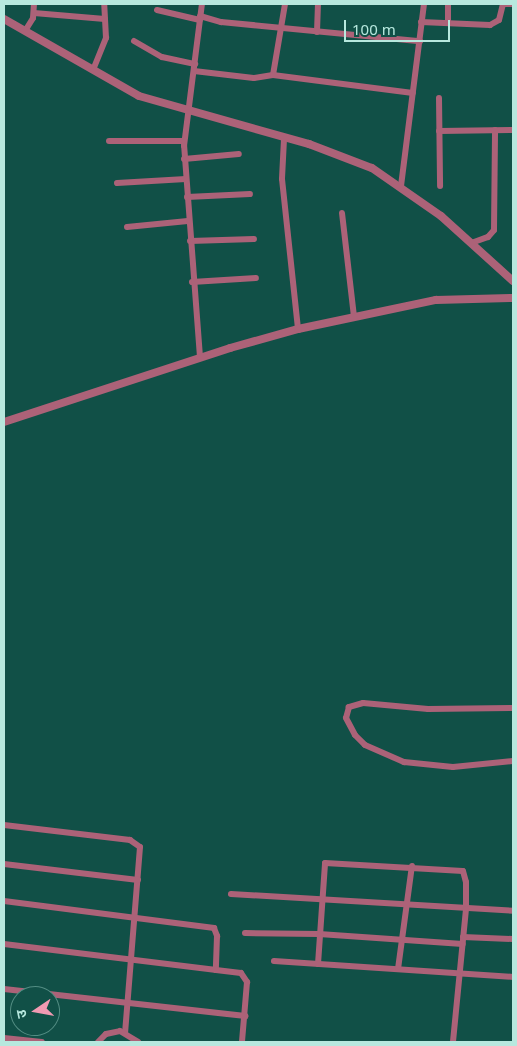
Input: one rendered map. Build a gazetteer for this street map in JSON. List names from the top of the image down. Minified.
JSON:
{"scale_bar":"100 m","north":"left"}
